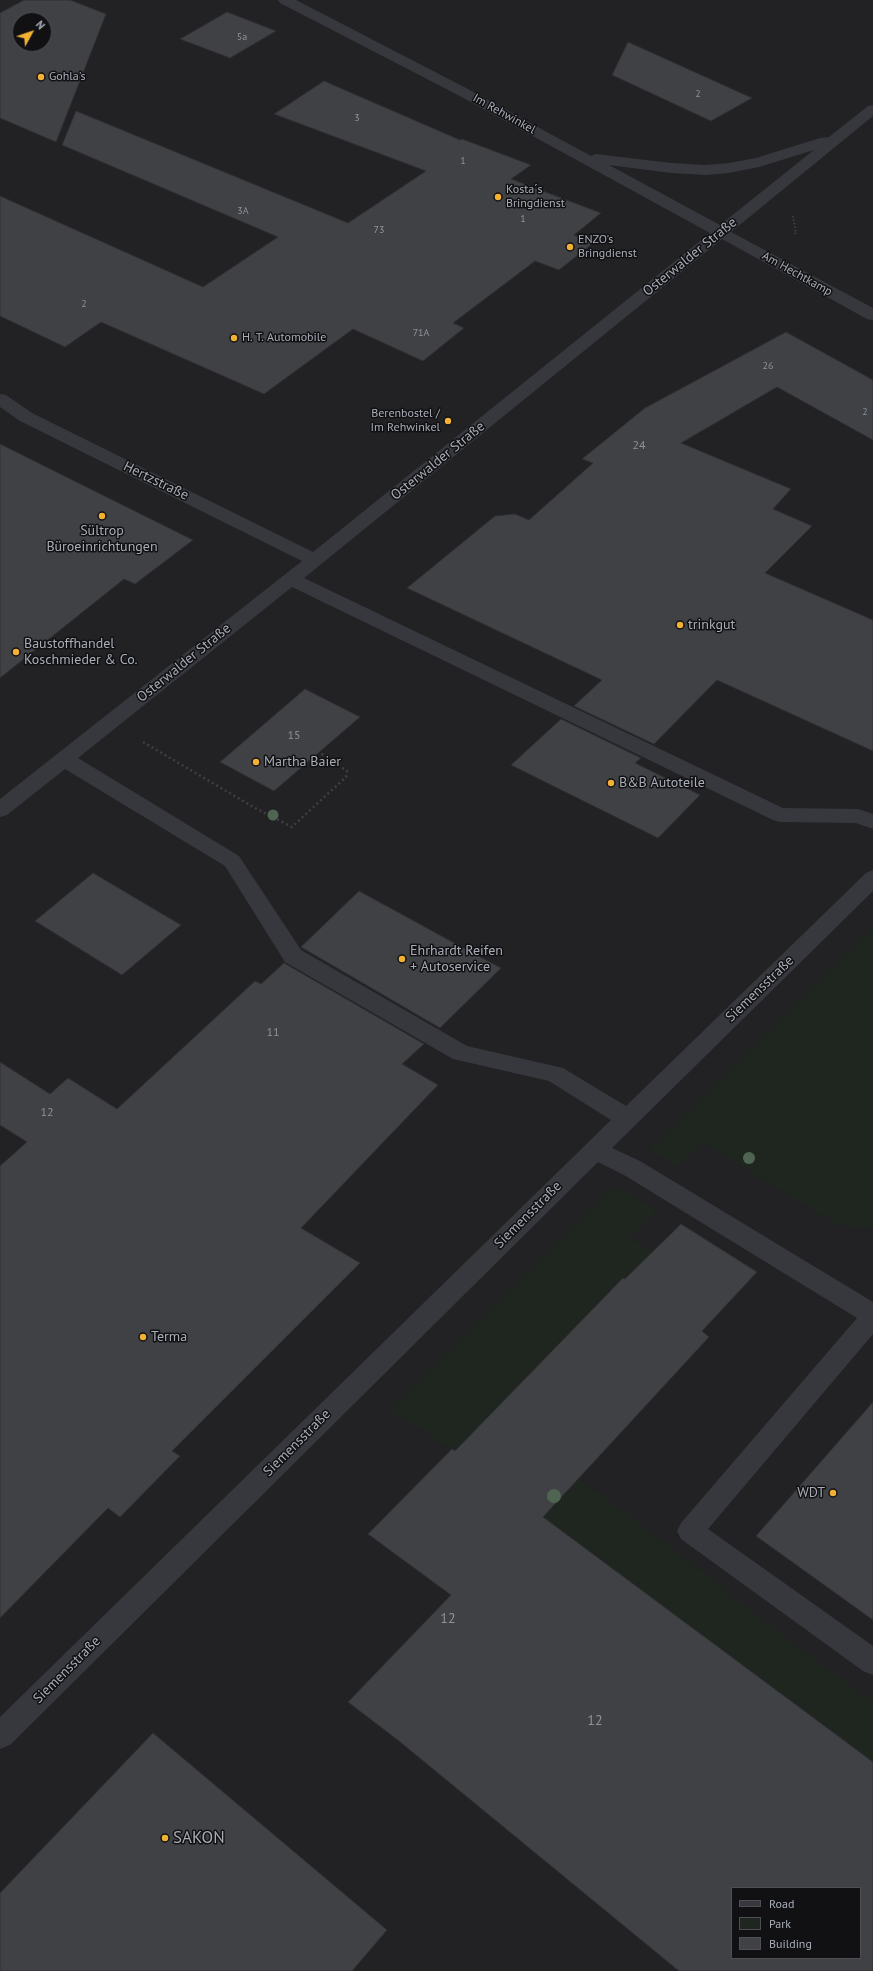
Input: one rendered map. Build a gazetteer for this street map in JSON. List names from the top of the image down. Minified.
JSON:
{"streets":{"street":["Im Rehwinkel","Osterwalder Straße","Am Hechtkamp","Hertzstraße","Siemensstraße"]},"crossings":[["Im Rehwinkel","Osterwalder Straße"],["Im Rehwinkel","Am Hechtkamp"],["Osterwalder Straße","Am Hechtkamp"],["Osterwalder Straße","Hertzstraße"]],"places":["Gohla's","Kosta´s Bringdienst","ENZO's Bringdienst","H. T. Automobile","Berenbostel / Im Rehwinkel","Sültrop Büroeinrichtungen","trinkgut","Baustoffhandel Koschmieder & Co.","Martha Baier","B&B Autoteile","Ehrhardt Reifen + Autoservice","Terma","WDT","SAKON"],"house_numbers":["5a","2","3","1","3A","1","73","2","71A","26","2","24","15","11","12","12","12"],"legend":["Road","Park","Building"],"north":"top right"}
